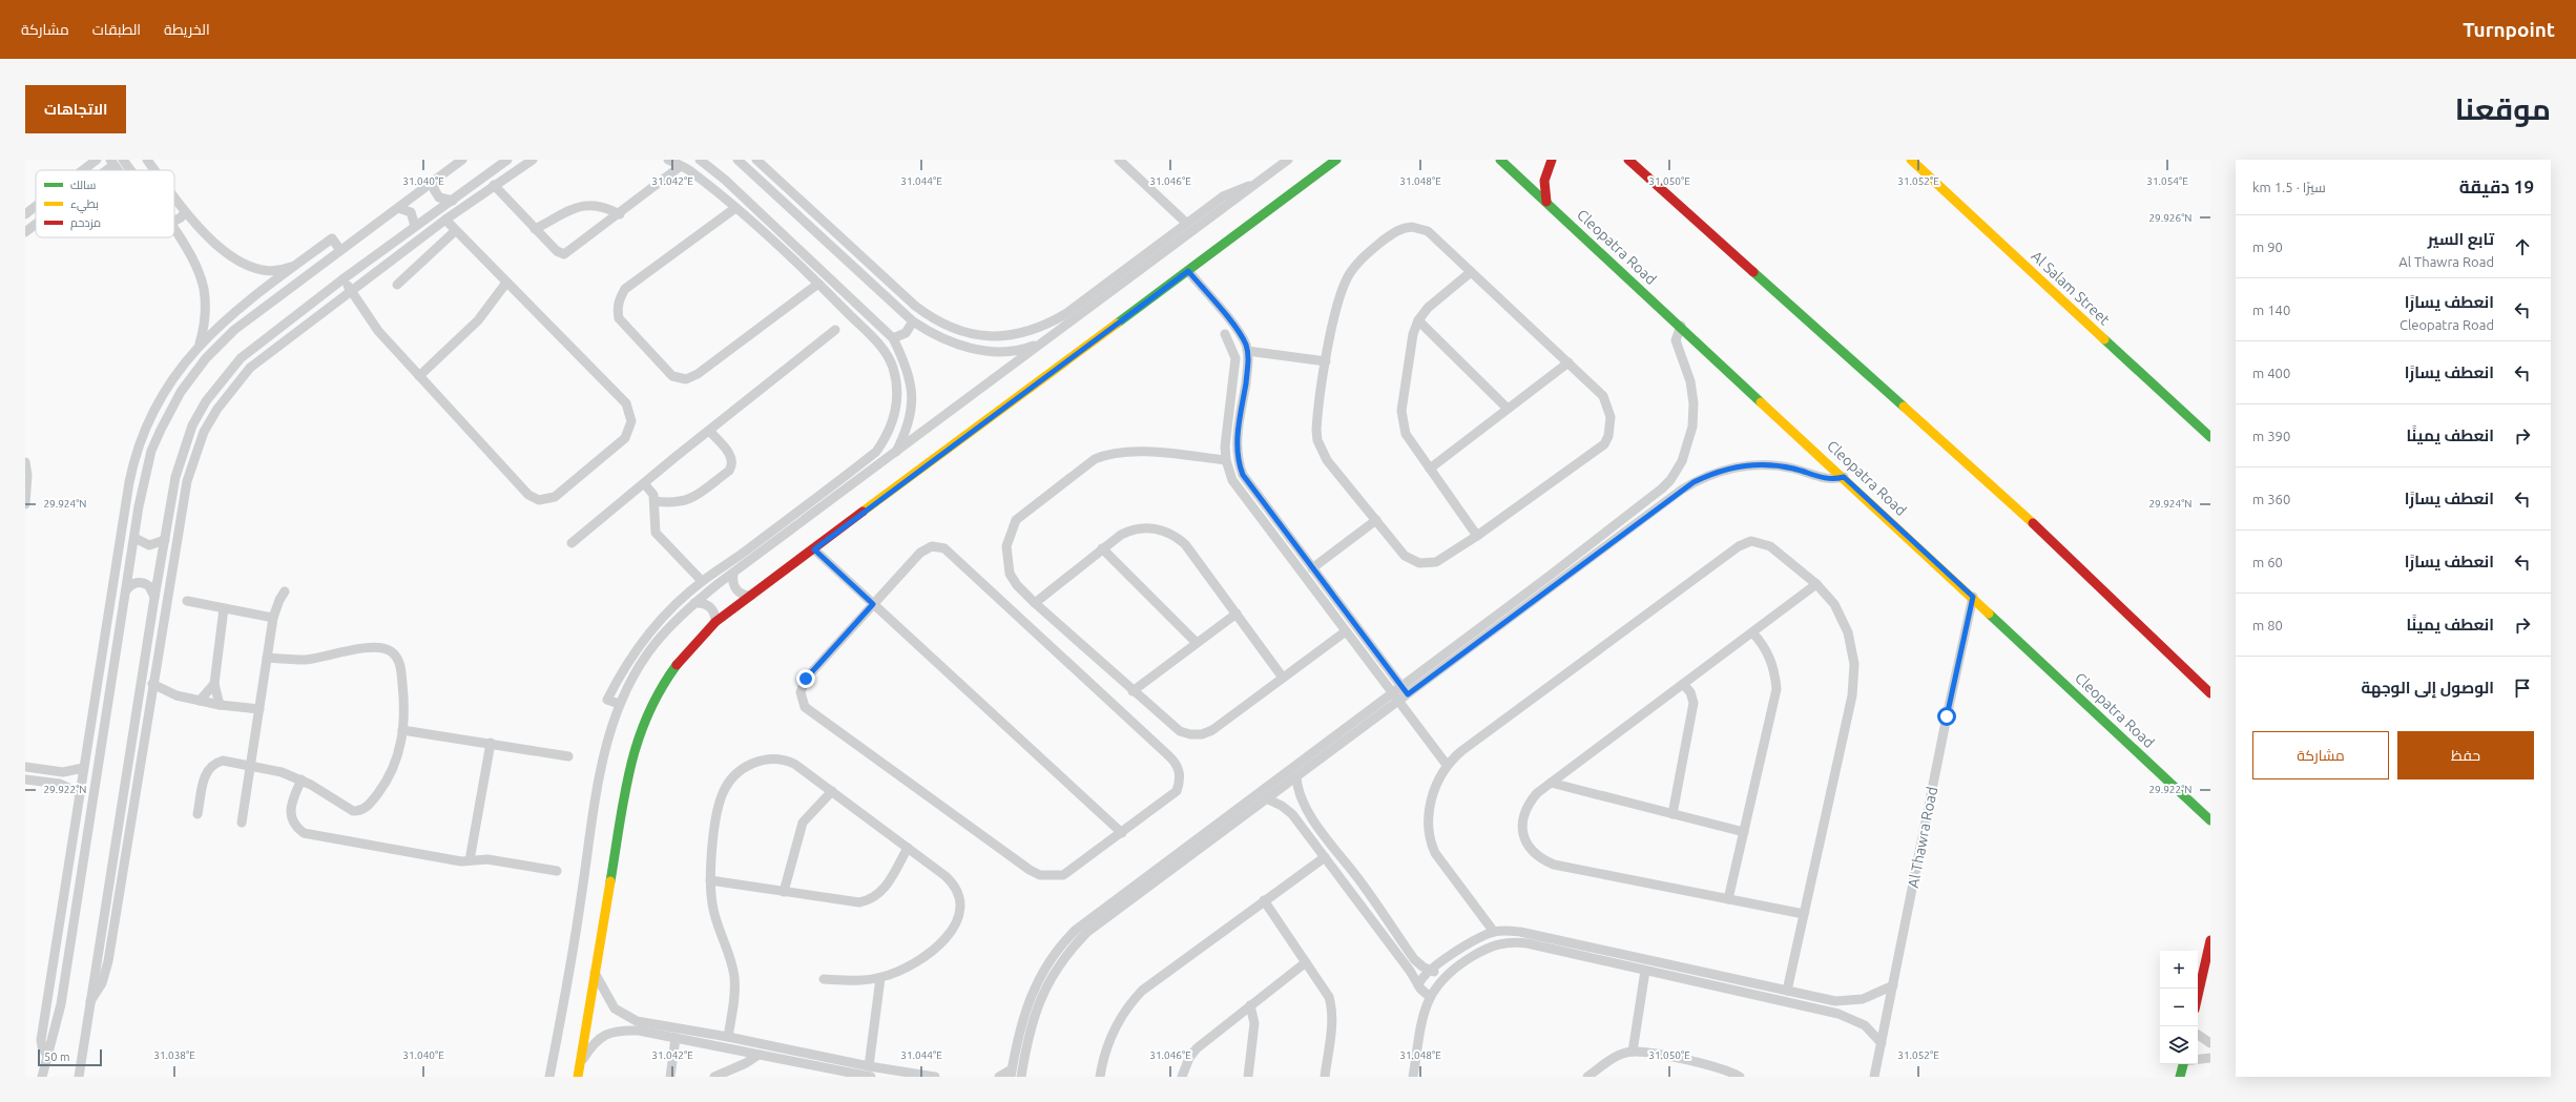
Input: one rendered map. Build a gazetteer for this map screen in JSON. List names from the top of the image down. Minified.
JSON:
{"streets":{"main road":["Cleopatra Road","Al Salam Street"],"street":["Al Thawra Road"]},"crossings":[["Cleopatra Road","Al Thawra Road"]],"legend":["سالك","بطيء","مزدحم"],"scale_bar":"50 m","page":{"header":"Turnpoint","nav":["الخريطة","الطبقات","مشاركة"],"title":"موقعنا","buttons":["الاتجاهات",["حفظ","مشاركة"]],"heading":["19 دقيقة","سيرًا · 1.5 km"],"list":[["تابع السير","Al Thawra Road","90 m"],["انعطف يسارًا","Cleopatra Road","140 m"],["انعطف يسارًا","400 m"],["انعطف يمينًا","390 m"],["انعطف يسارًا","360 m"],["انعطف يسارًا","60 m"],["انعطف يمينًا","80 m"],"الوصول إلى الوجهة"],"map_buttons":["+","−"],"scale":"50 m"},"coordinates":["31.040°E","31.042°E","31.044°E","31.046°E","31.048°E","31.050°E","31.052°E","31.054°E","29.926°N","29.924°N","29.922°N","31.038°E"]}
